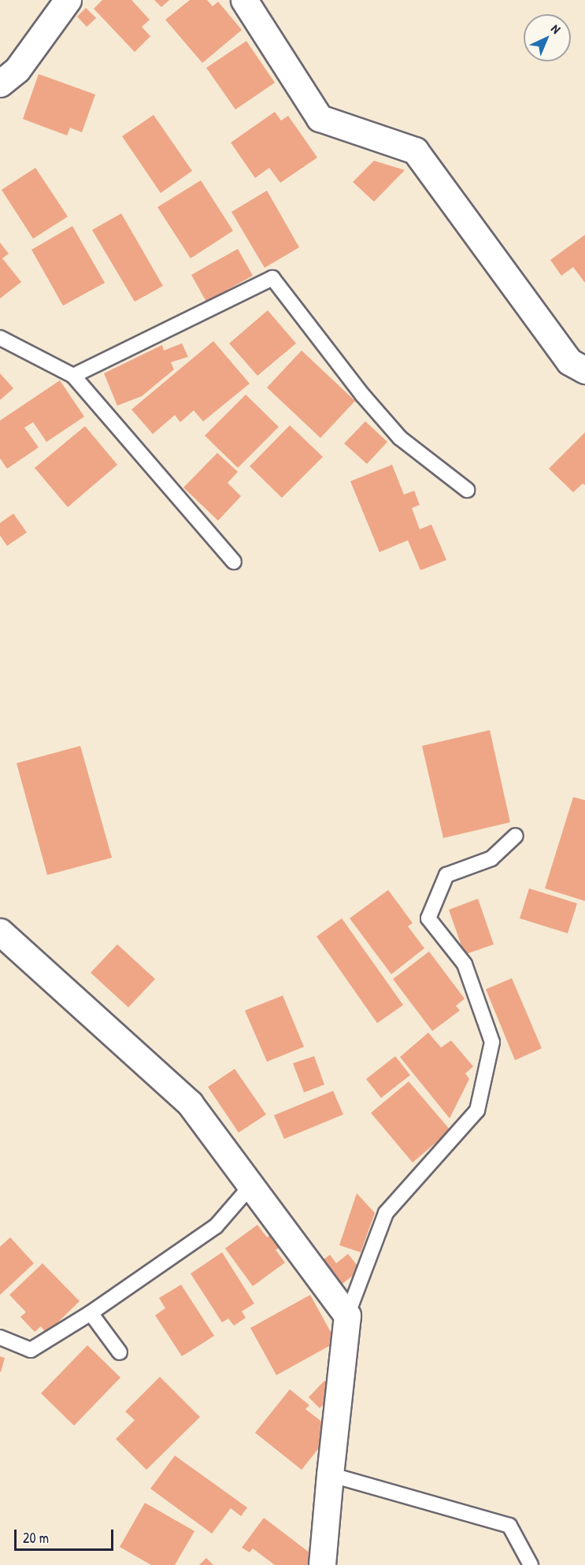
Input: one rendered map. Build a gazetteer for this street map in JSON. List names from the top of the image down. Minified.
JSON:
{"scale_bar":"20 m","north":"top right"}
